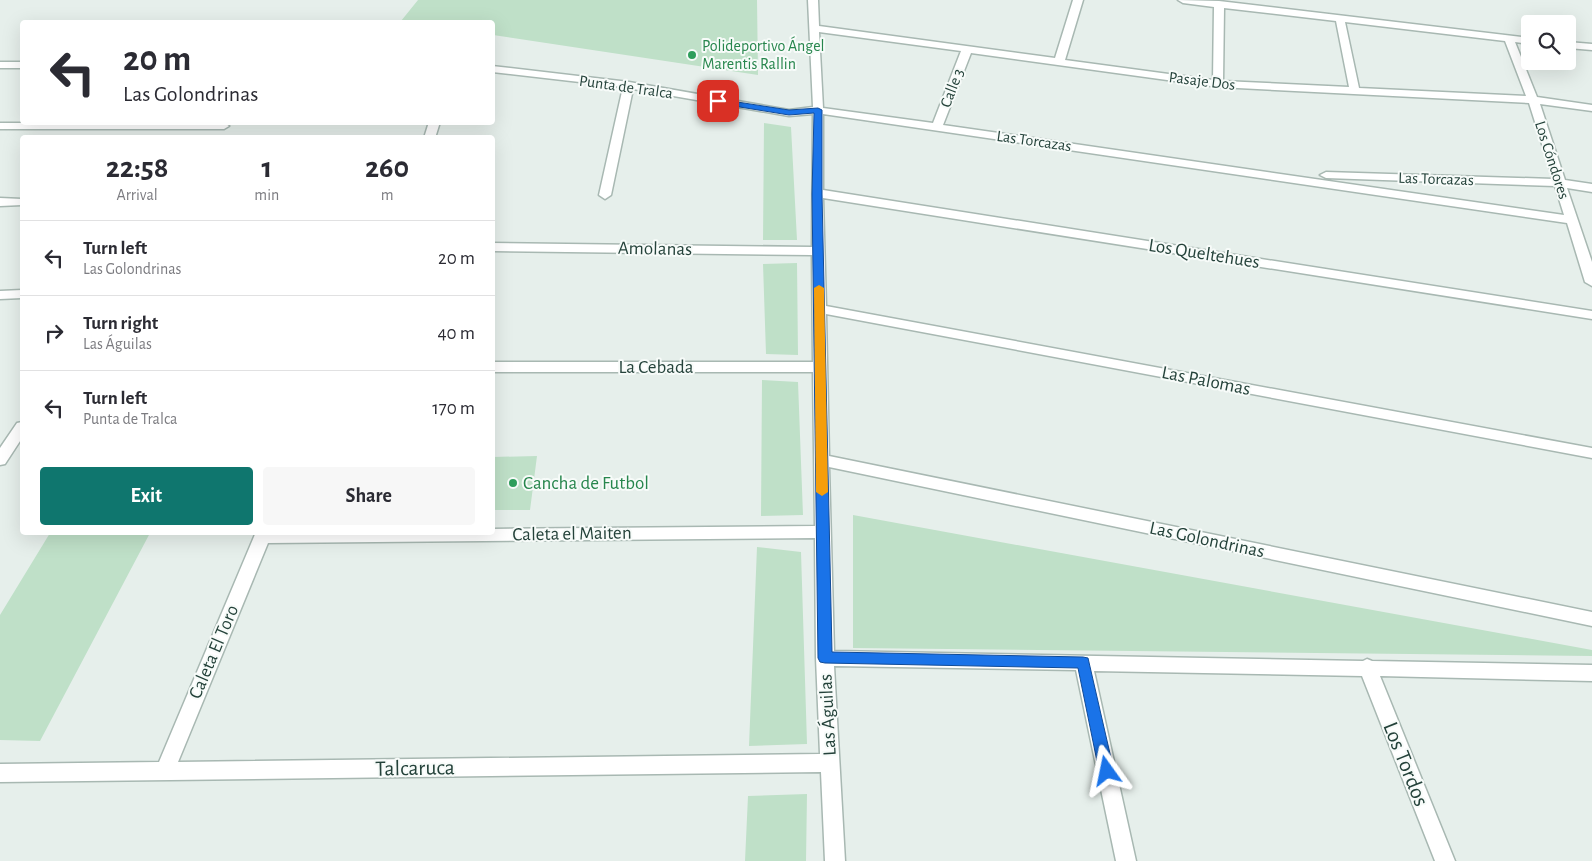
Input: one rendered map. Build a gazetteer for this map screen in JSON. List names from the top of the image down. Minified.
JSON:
{"streets":{"street":["Pasaje Dos","Punta de Tralca","Calle 3","Las Torcazas","Los Cóndores","Amolanas","Los Queltehues","La Cebada","Las Palomas","Caleta el Maiten","Las Golondrinas","Caleta El Toro","Las Águilas","Los Tordos","Talcaruca"]},"crossings":[["Pasaje Dos","Calle 3"],["Pasaje Dos","Los Cóndores"],["Pasaje Dos","Las Águilas"],["Punta de Tralca","Las Torcazas"],["Punta de Tralca","Las Águilas"],["Calle 3","Las Torcazas"],["Las Torcazas","Los Cóndores"],["Las Torcazas","Las Águilas"],["Amolanas","Las Águilas"],["Los Queltehues","Las Águilas"],["La Cebada","Las Águilas"],["Las Palomas","Las Águilas"],["Caleta el Maiten","Las Águilas"],["Las Golondrinas","Las Águilas"],["Caleta El Toro","Talcaruca"],["Las Águilas","Talcaruca"]],"places":["Polideportivo Ángel Marentis Rallin","Cancha de Futbol"],"page":{"turn":["20 m","Las Golondrinas"],"eta":["22:58","Arrival","1","min","260","m"],"list":[{"name":"Turn left","note":"Las Golondrinas","value":"20 m"},{"name":"Turn right","note":"Las Águilas","value":"40 m"},{"name":"Turn left","note":"Punta de Tralca","value":"170 m"}],"buttons":["Exit","Share"]}}
